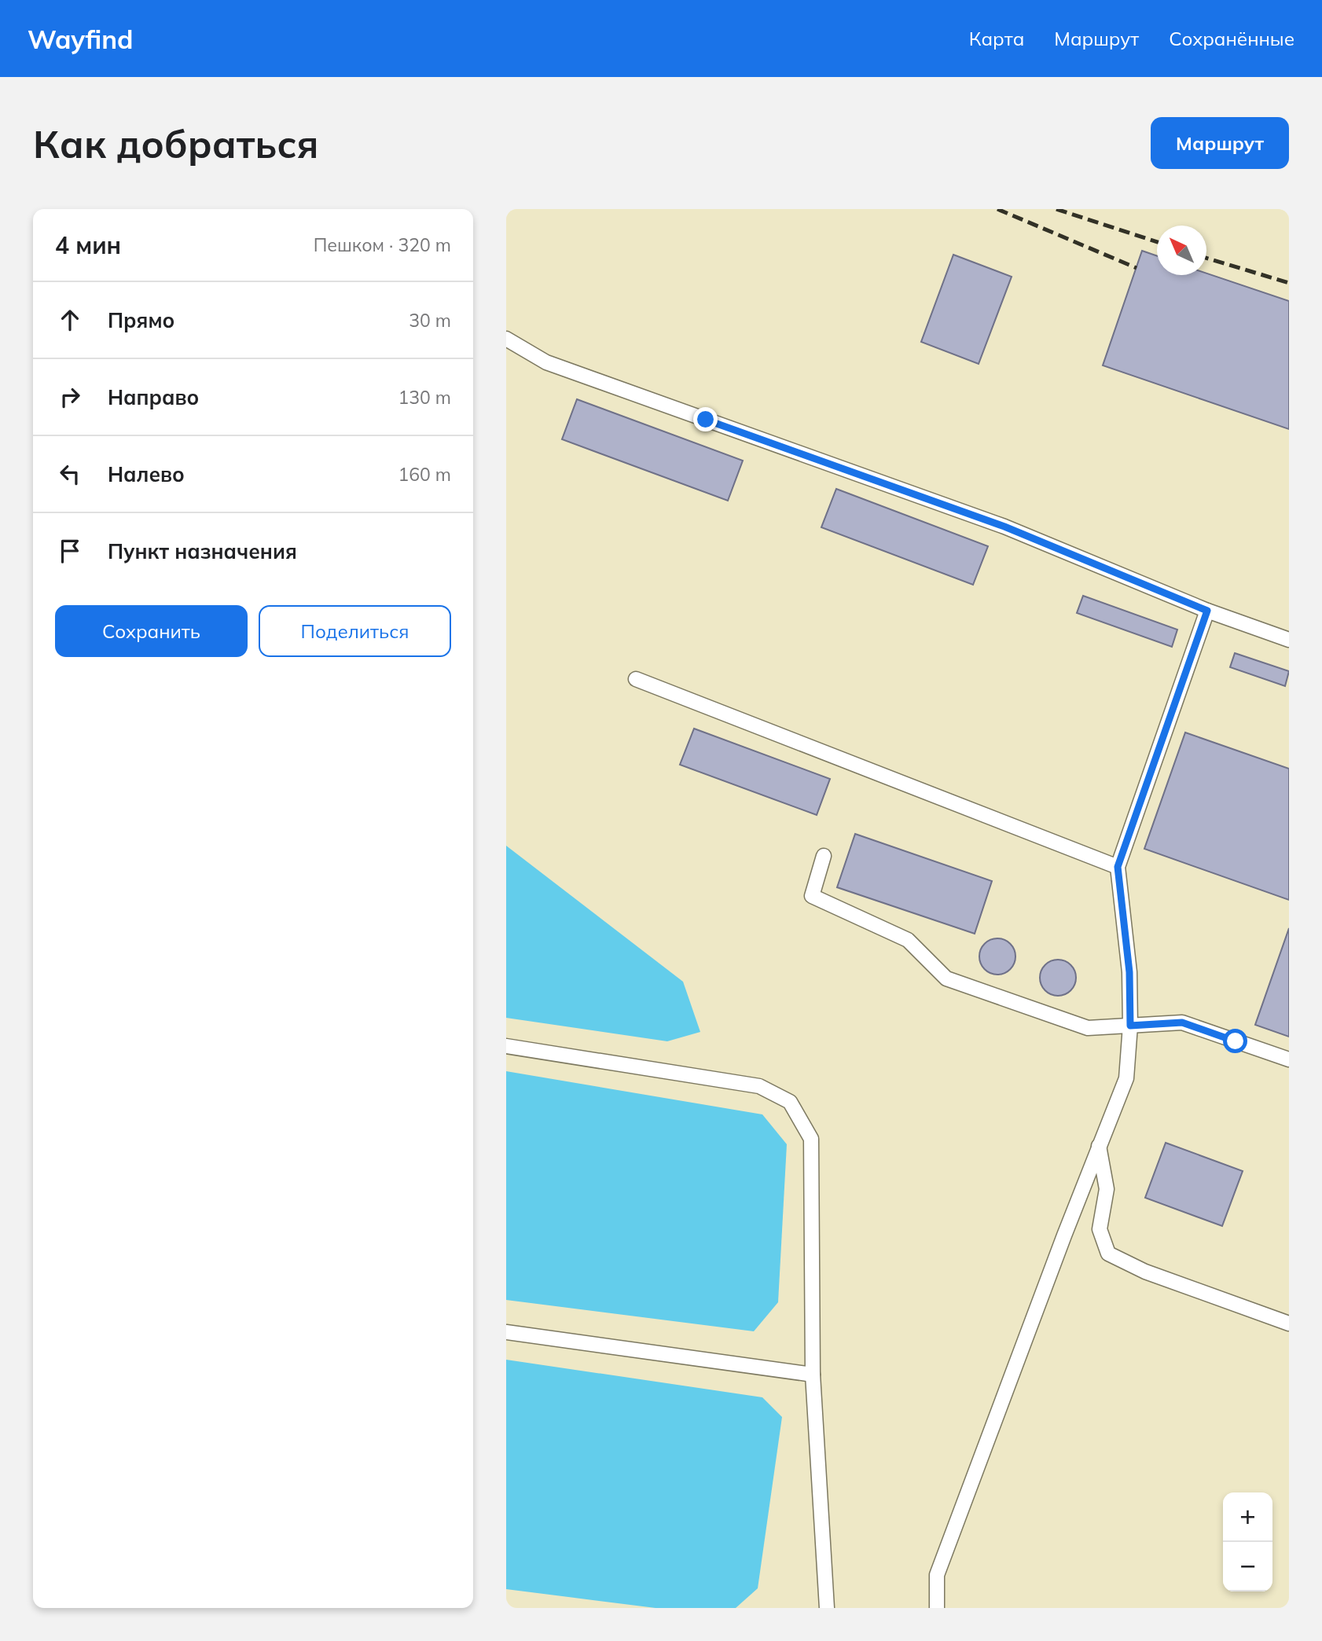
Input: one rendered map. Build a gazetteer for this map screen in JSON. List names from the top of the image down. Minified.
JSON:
{"north":"top left","page":{"header":"Wayfind","nav":["Карта","Маршрут","Сохранённые"],"buttons":["Маршрут",["Сохранить","Поделиться"]],"title":"Как добраться","heading":["4 мин","Пешком · 320 m"],"list":[["Прямо","30 m"],["Направо","130 m"],["Налево","160 m"],"Пункт назначения"],"map_buttons":["+","−"]}}
